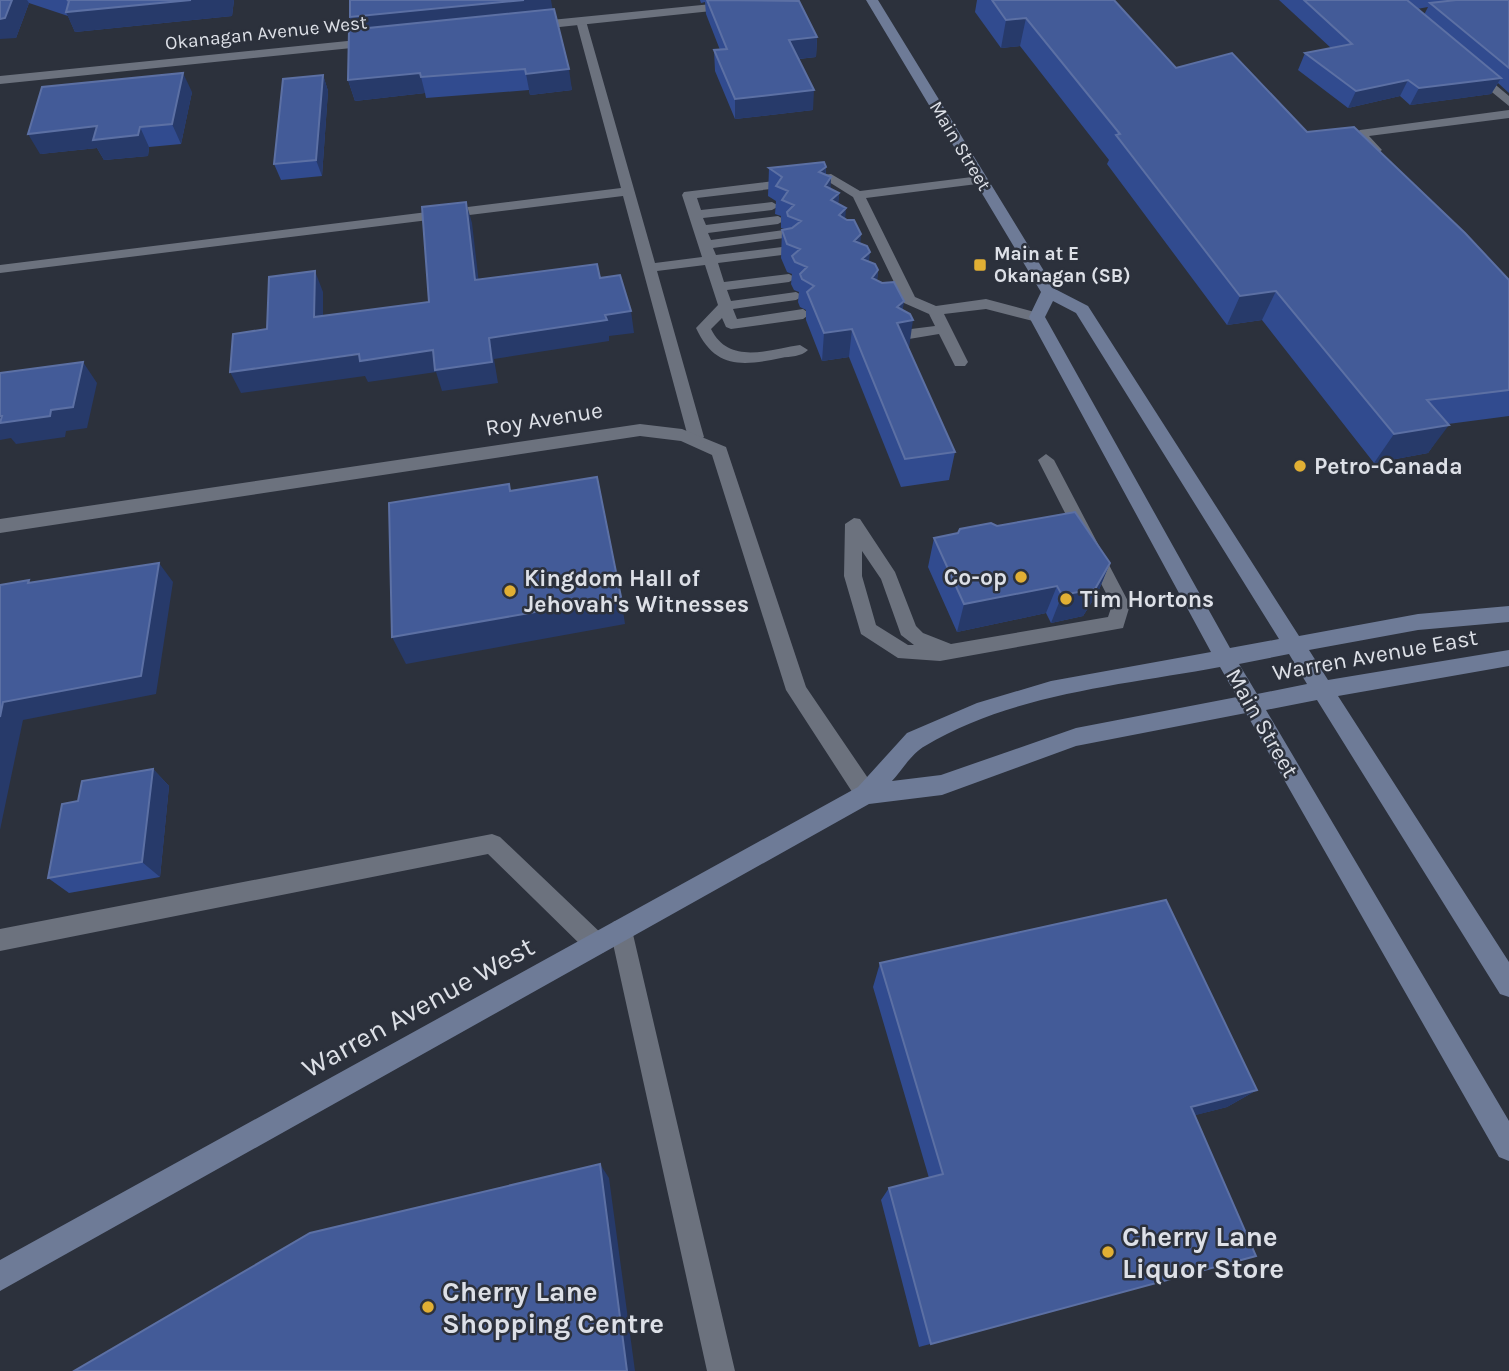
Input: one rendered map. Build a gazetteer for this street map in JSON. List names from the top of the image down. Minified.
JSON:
{"streets":{"main road":["Main Street","Warren Avenue East","Warren Avenue West"],"street":["Okanagan Avenue West","Roy Avenue"]},"crossings":[["Main Street","Warren Avenue East"],["Main Street","Warren Avenue West"],["Roy Avenue","Warren Avenue West"],["Warren Avenue East","Warren Avenue West"]],"places":{"transit":["Main at E Okanagan (SB)"],"other":["Petro-Canada","Co-op","Kingdom Hall of Jehovah's Witnesses","Tim Hortons","Cherry Lane Liquor Store","Cherry Lane Shopping Centre"]}}
